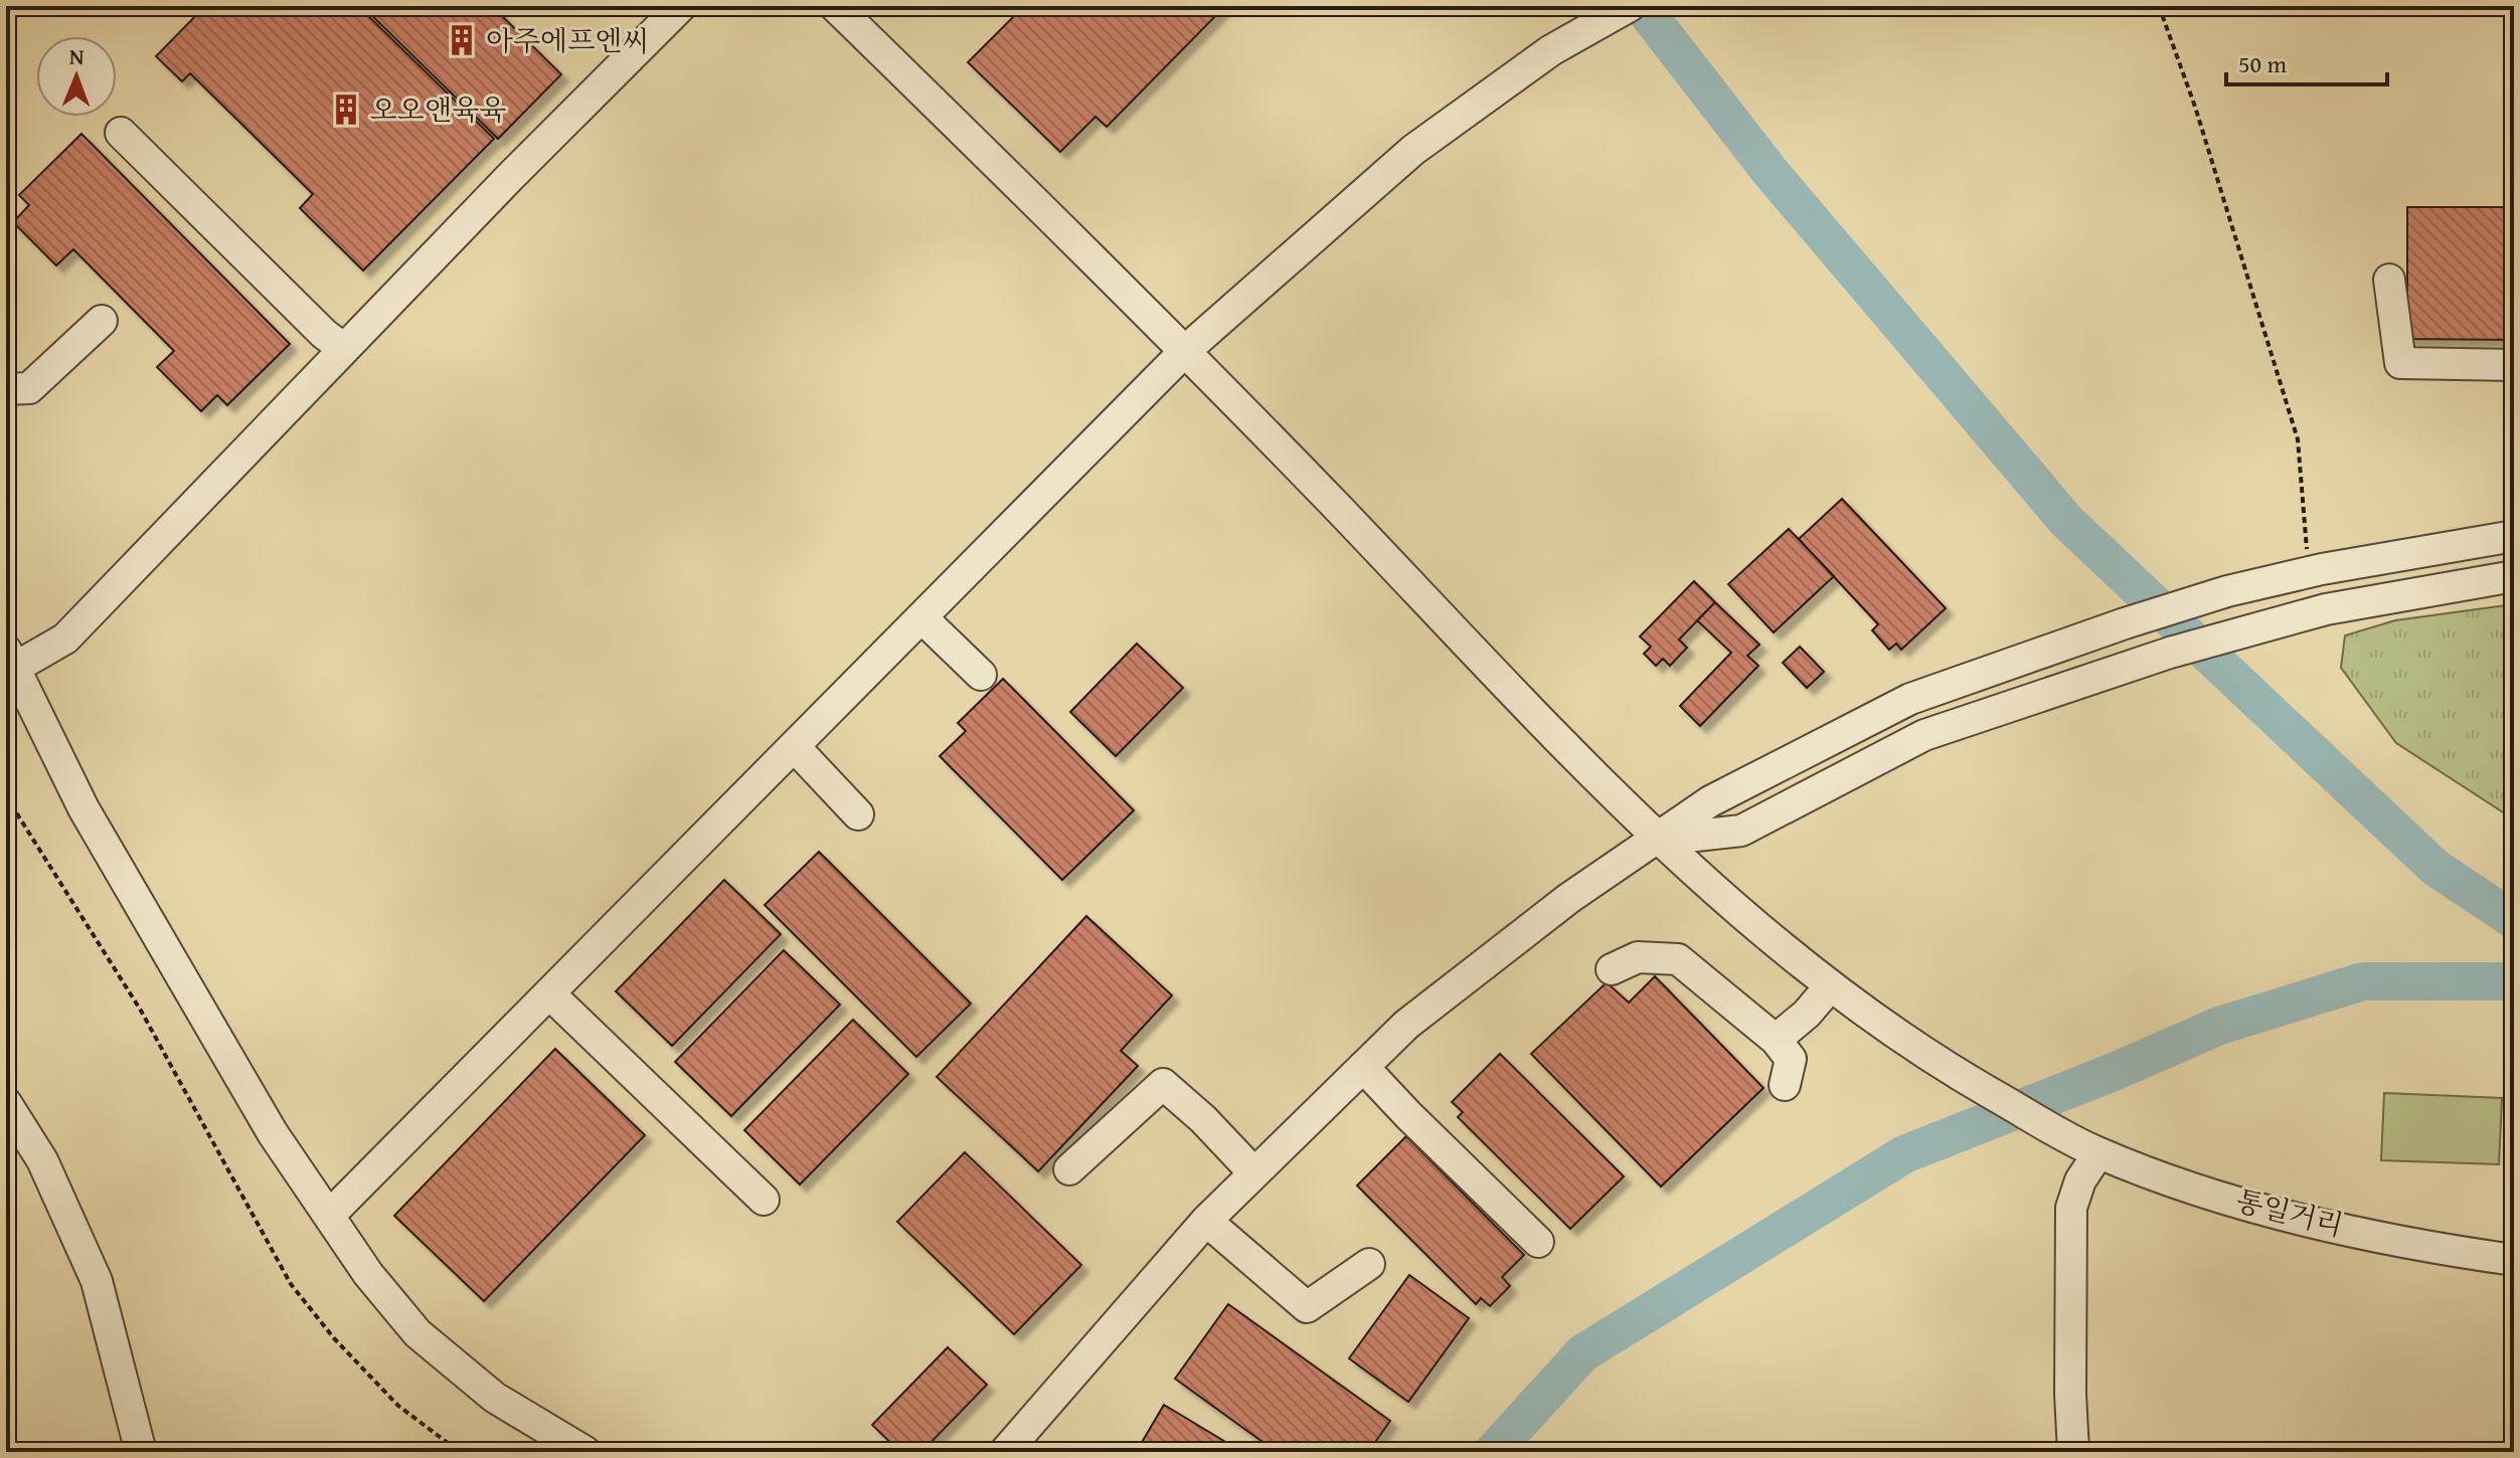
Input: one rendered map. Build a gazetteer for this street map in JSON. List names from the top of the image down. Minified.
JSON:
{"streets":{"street":["통일거리"]},"places":{"building":["아주에프엔씨","오오앤육육"]},"scale_bar":"50 m","north":"top"}
